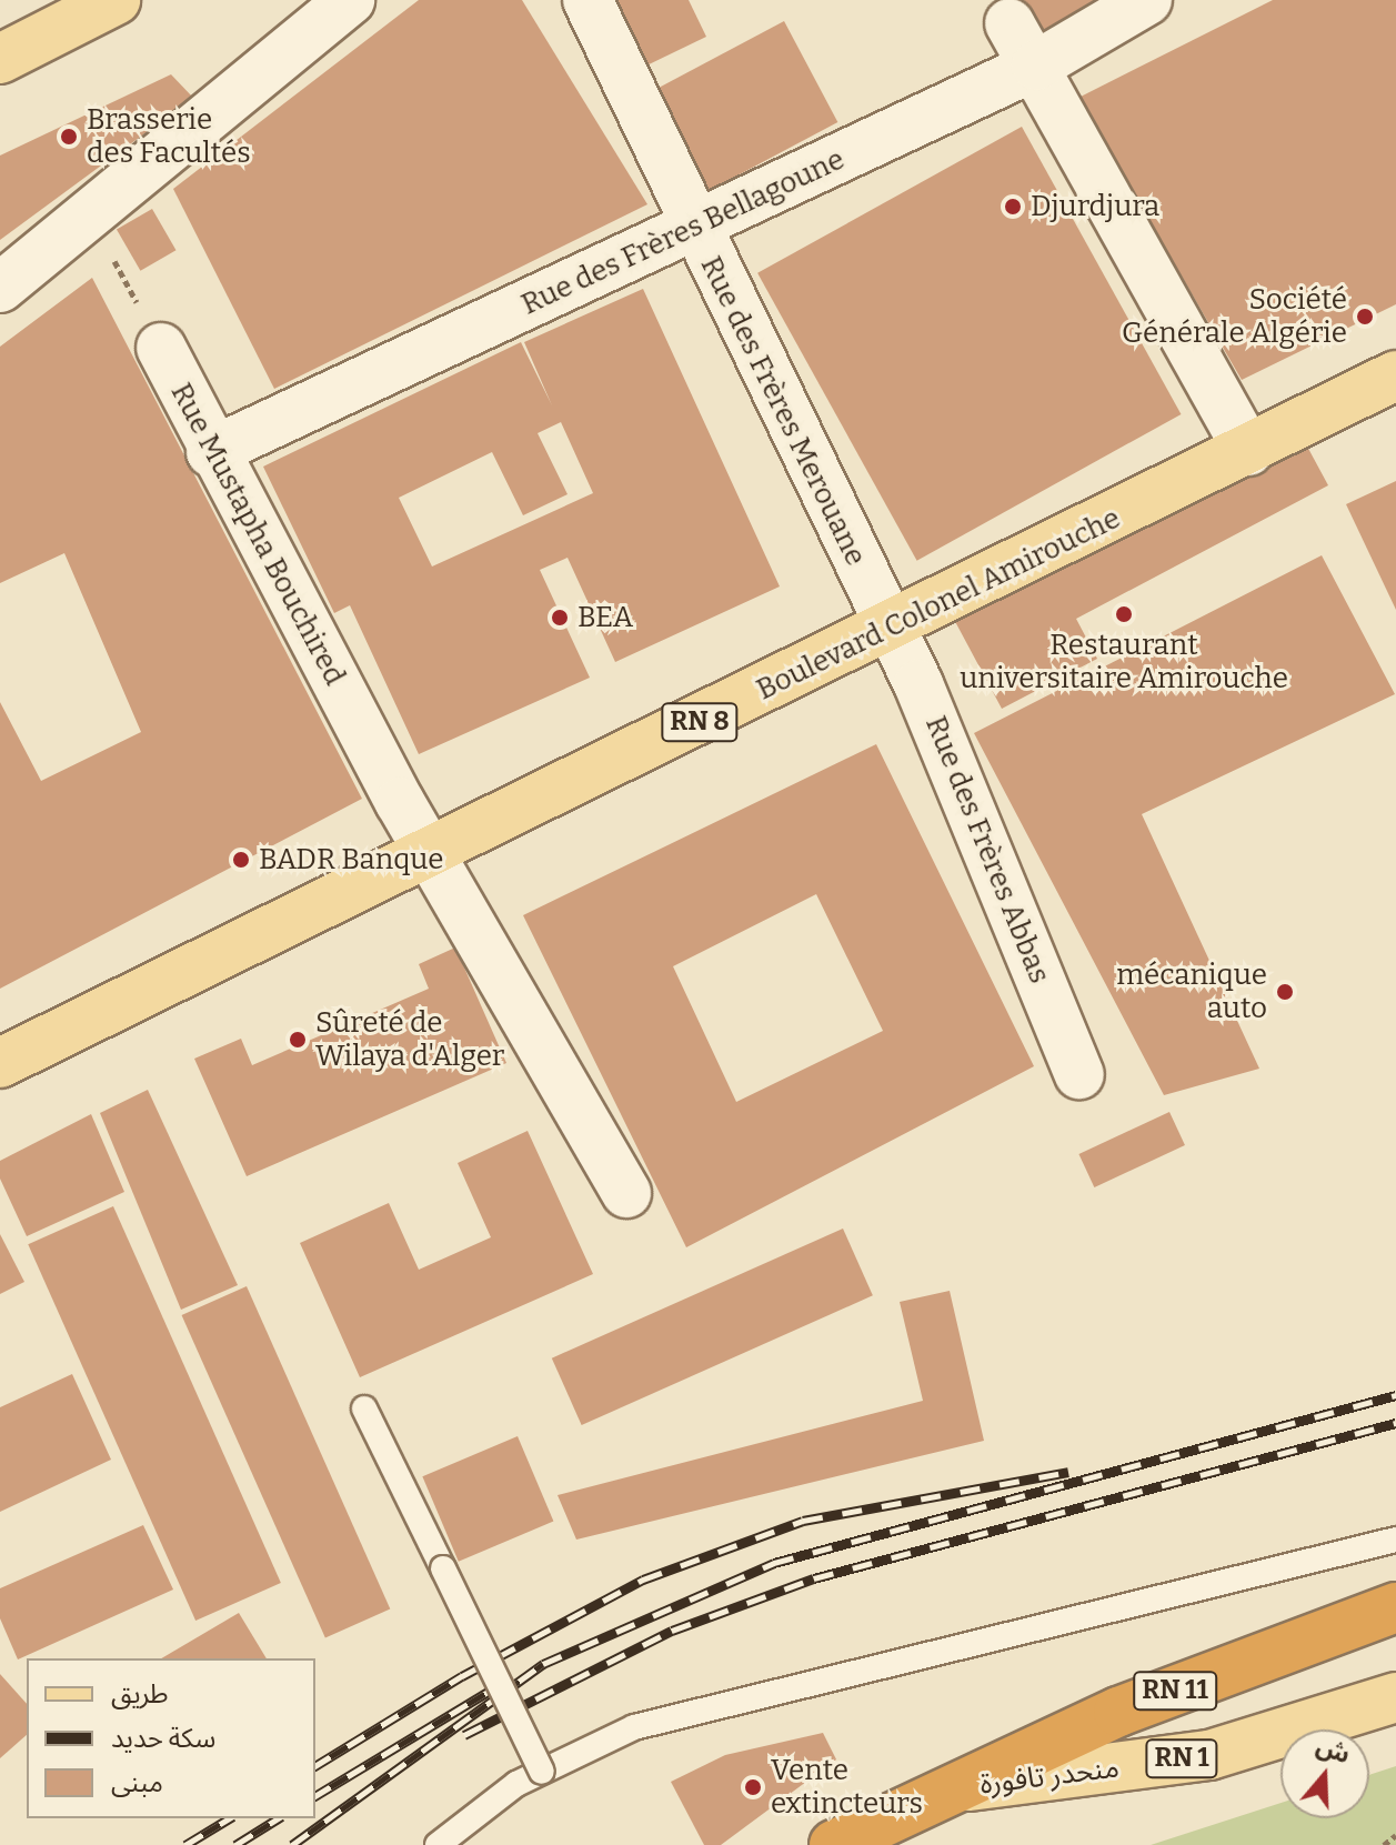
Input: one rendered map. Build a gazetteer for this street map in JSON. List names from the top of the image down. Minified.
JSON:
{"streets":{"highway":["RN 11"],"main road":["Boulevard Colonel Amirouche","RN 8","RN 1","منحدر تافورة"],"street":["Rue des Frères Bellagoune","Rue des Frères Merouane","Rue Mustapha Bouchired","Rue des Frères Abbas"]},"crossings":[["Rue des Frères Bellagoune","Rue des Frères Merouane"],["Rue des Frères Bellagoune","Rue Mustapha Bouchired"],["Rue des Frères Merouane","Boulevard Colonel Amirouche"],["Rue des Frères Merouane","Rue des Frères Abbas"],["Rue Mustapha Bouchired","Boulevard Colonel Amirouche"],["Boulevard Colonel Amirouche","Rue des Frères Abbas"],["RN 11","منحدر تافورة"]],"places":["Brasserie des Facultés","Djurdjura","Société Générale Algérie","Restaurant universitaire Amirouche","BEA","BADR Banque","mécanique auto","Sûreté de Wilaya d'Alger","Vente extincteurs"],"legend":["طريق","سكة حديد","مبنى"],"north":"top"}
